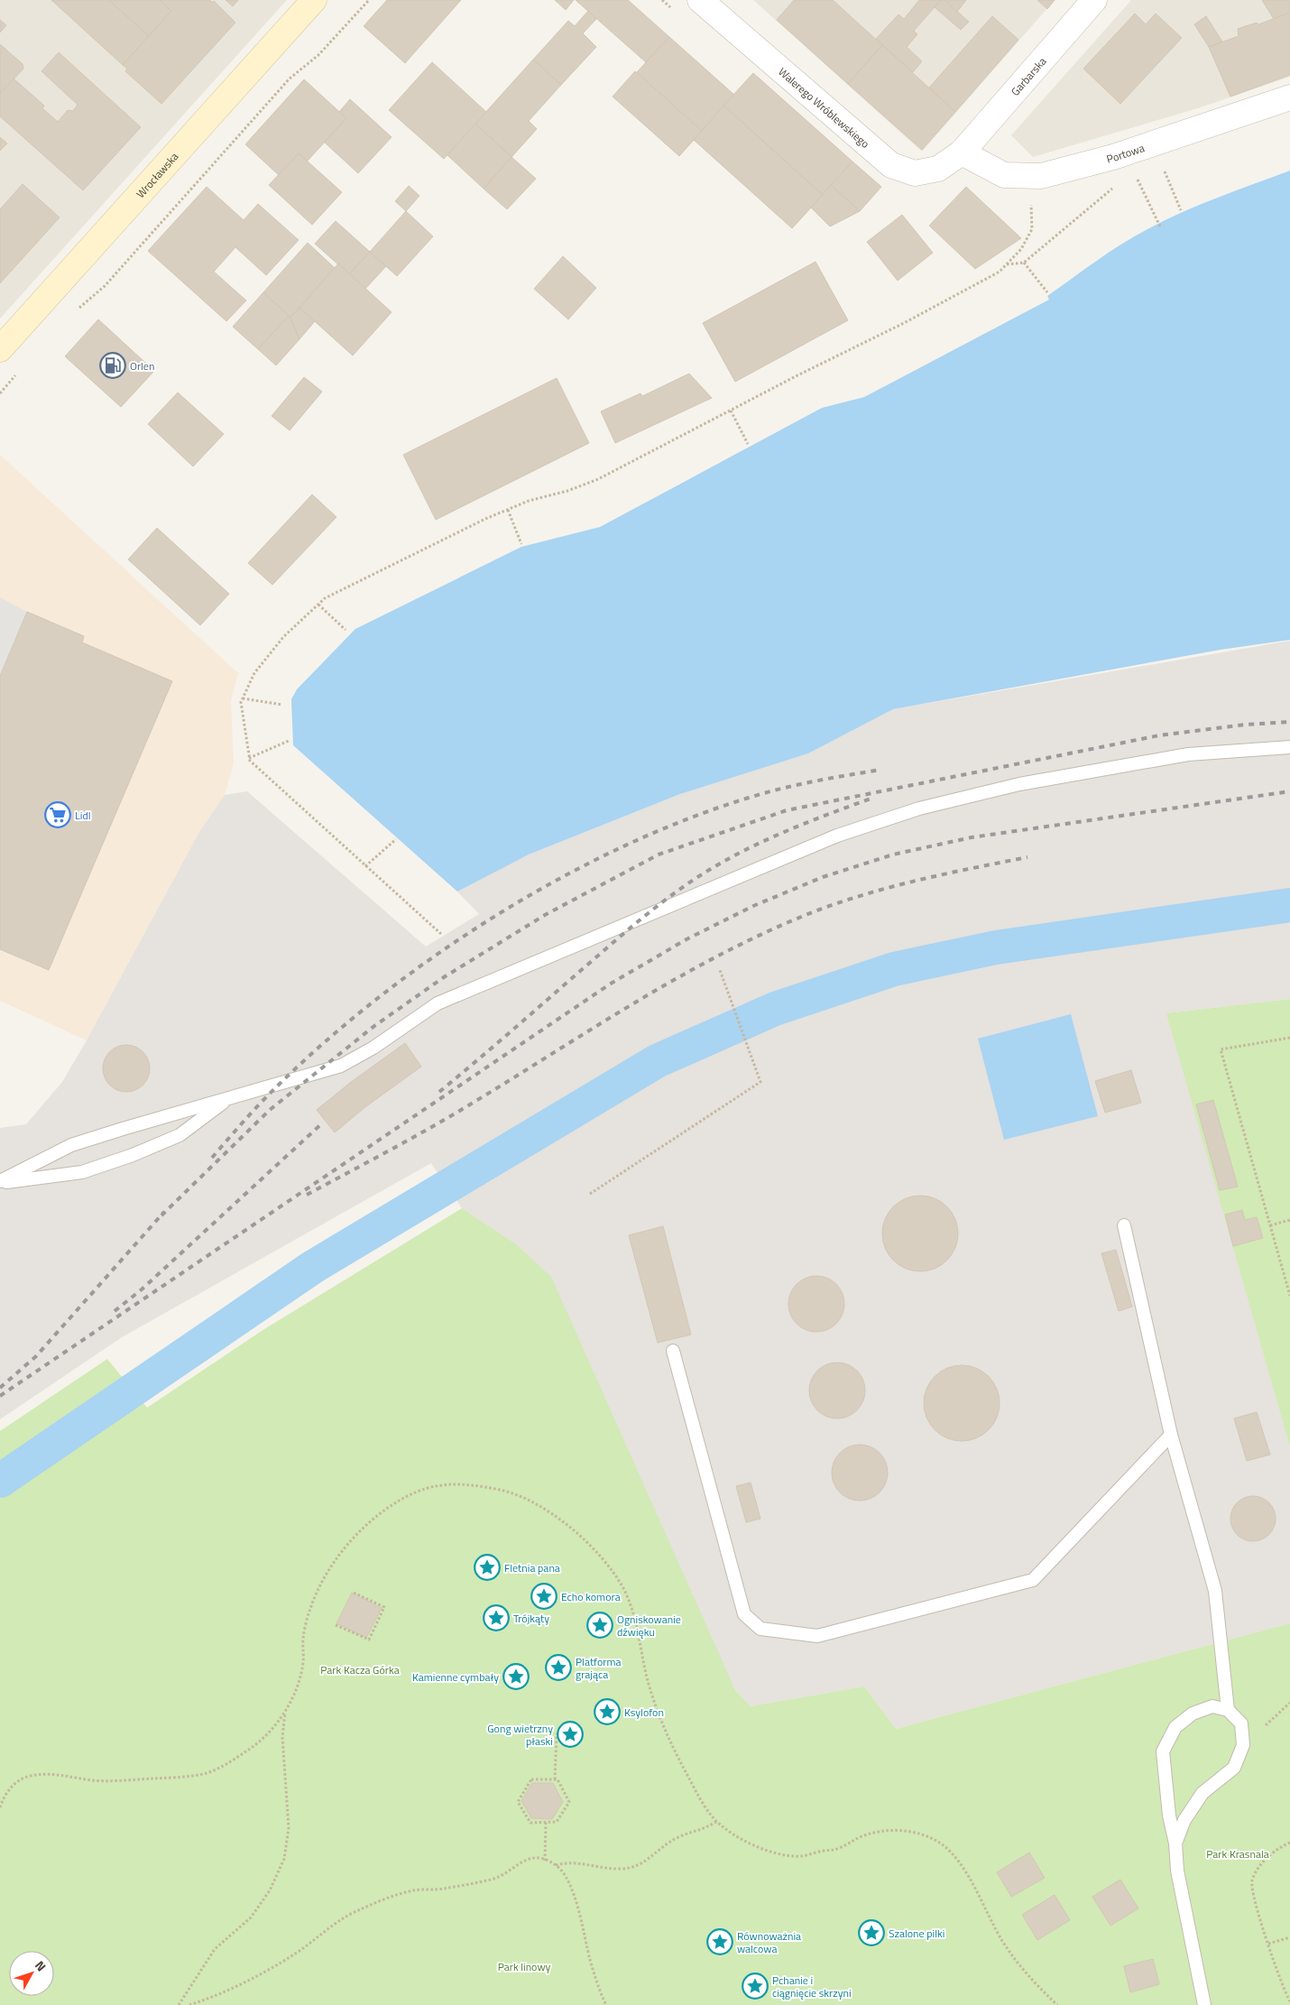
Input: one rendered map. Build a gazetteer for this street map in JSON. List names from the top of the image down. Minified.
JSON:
{"streets":{"street":["Garbarska","Walerego Wróblewskiego","Portowa","Wrocławska"]},"crossings":[["Garbarska","Walerego Wróblewskiego"],["Garbarska","Portowa"],["Walerego Wróblewskiego","Portowa"]],"parks":["Park Kacza Górka","Park Krasnala","Park linowy"],"places":{"fuel station":["Orlen"],"supermarket":["Lidl"],"place":["Fletnia pana","Echo komora","Trójkąty","Ogniskowanie dźwięku","Platforma grająca","Kamienne cymbały","Ksylofon","Gong wietrzny płaski","Szalone pilki","Równoważnia walcowa","Pchanie i ciągnięcie skrzyni"]},"north":"top right"}
